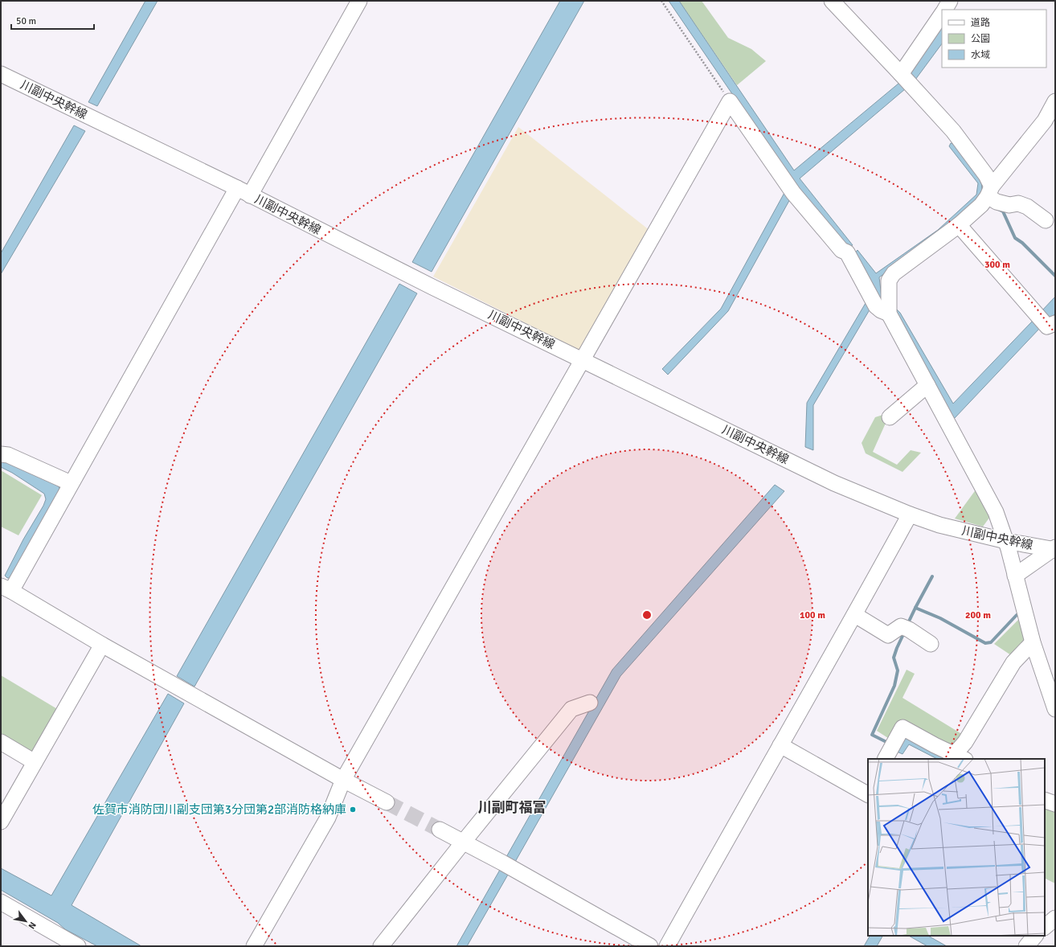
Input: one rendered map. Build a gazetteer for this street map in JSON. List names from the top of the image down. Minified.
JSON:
{"streets":{"street":["川副中央幹線"]},"districts":["川副町福富"],"places":["佐賀市消防団川副支団第3分団第2部消防格納庫"],"legend":["道路","公園","水域"],"scale_bar":"50 m","north":"bottom right","rings":["300 m","100 m","200 m"]}
